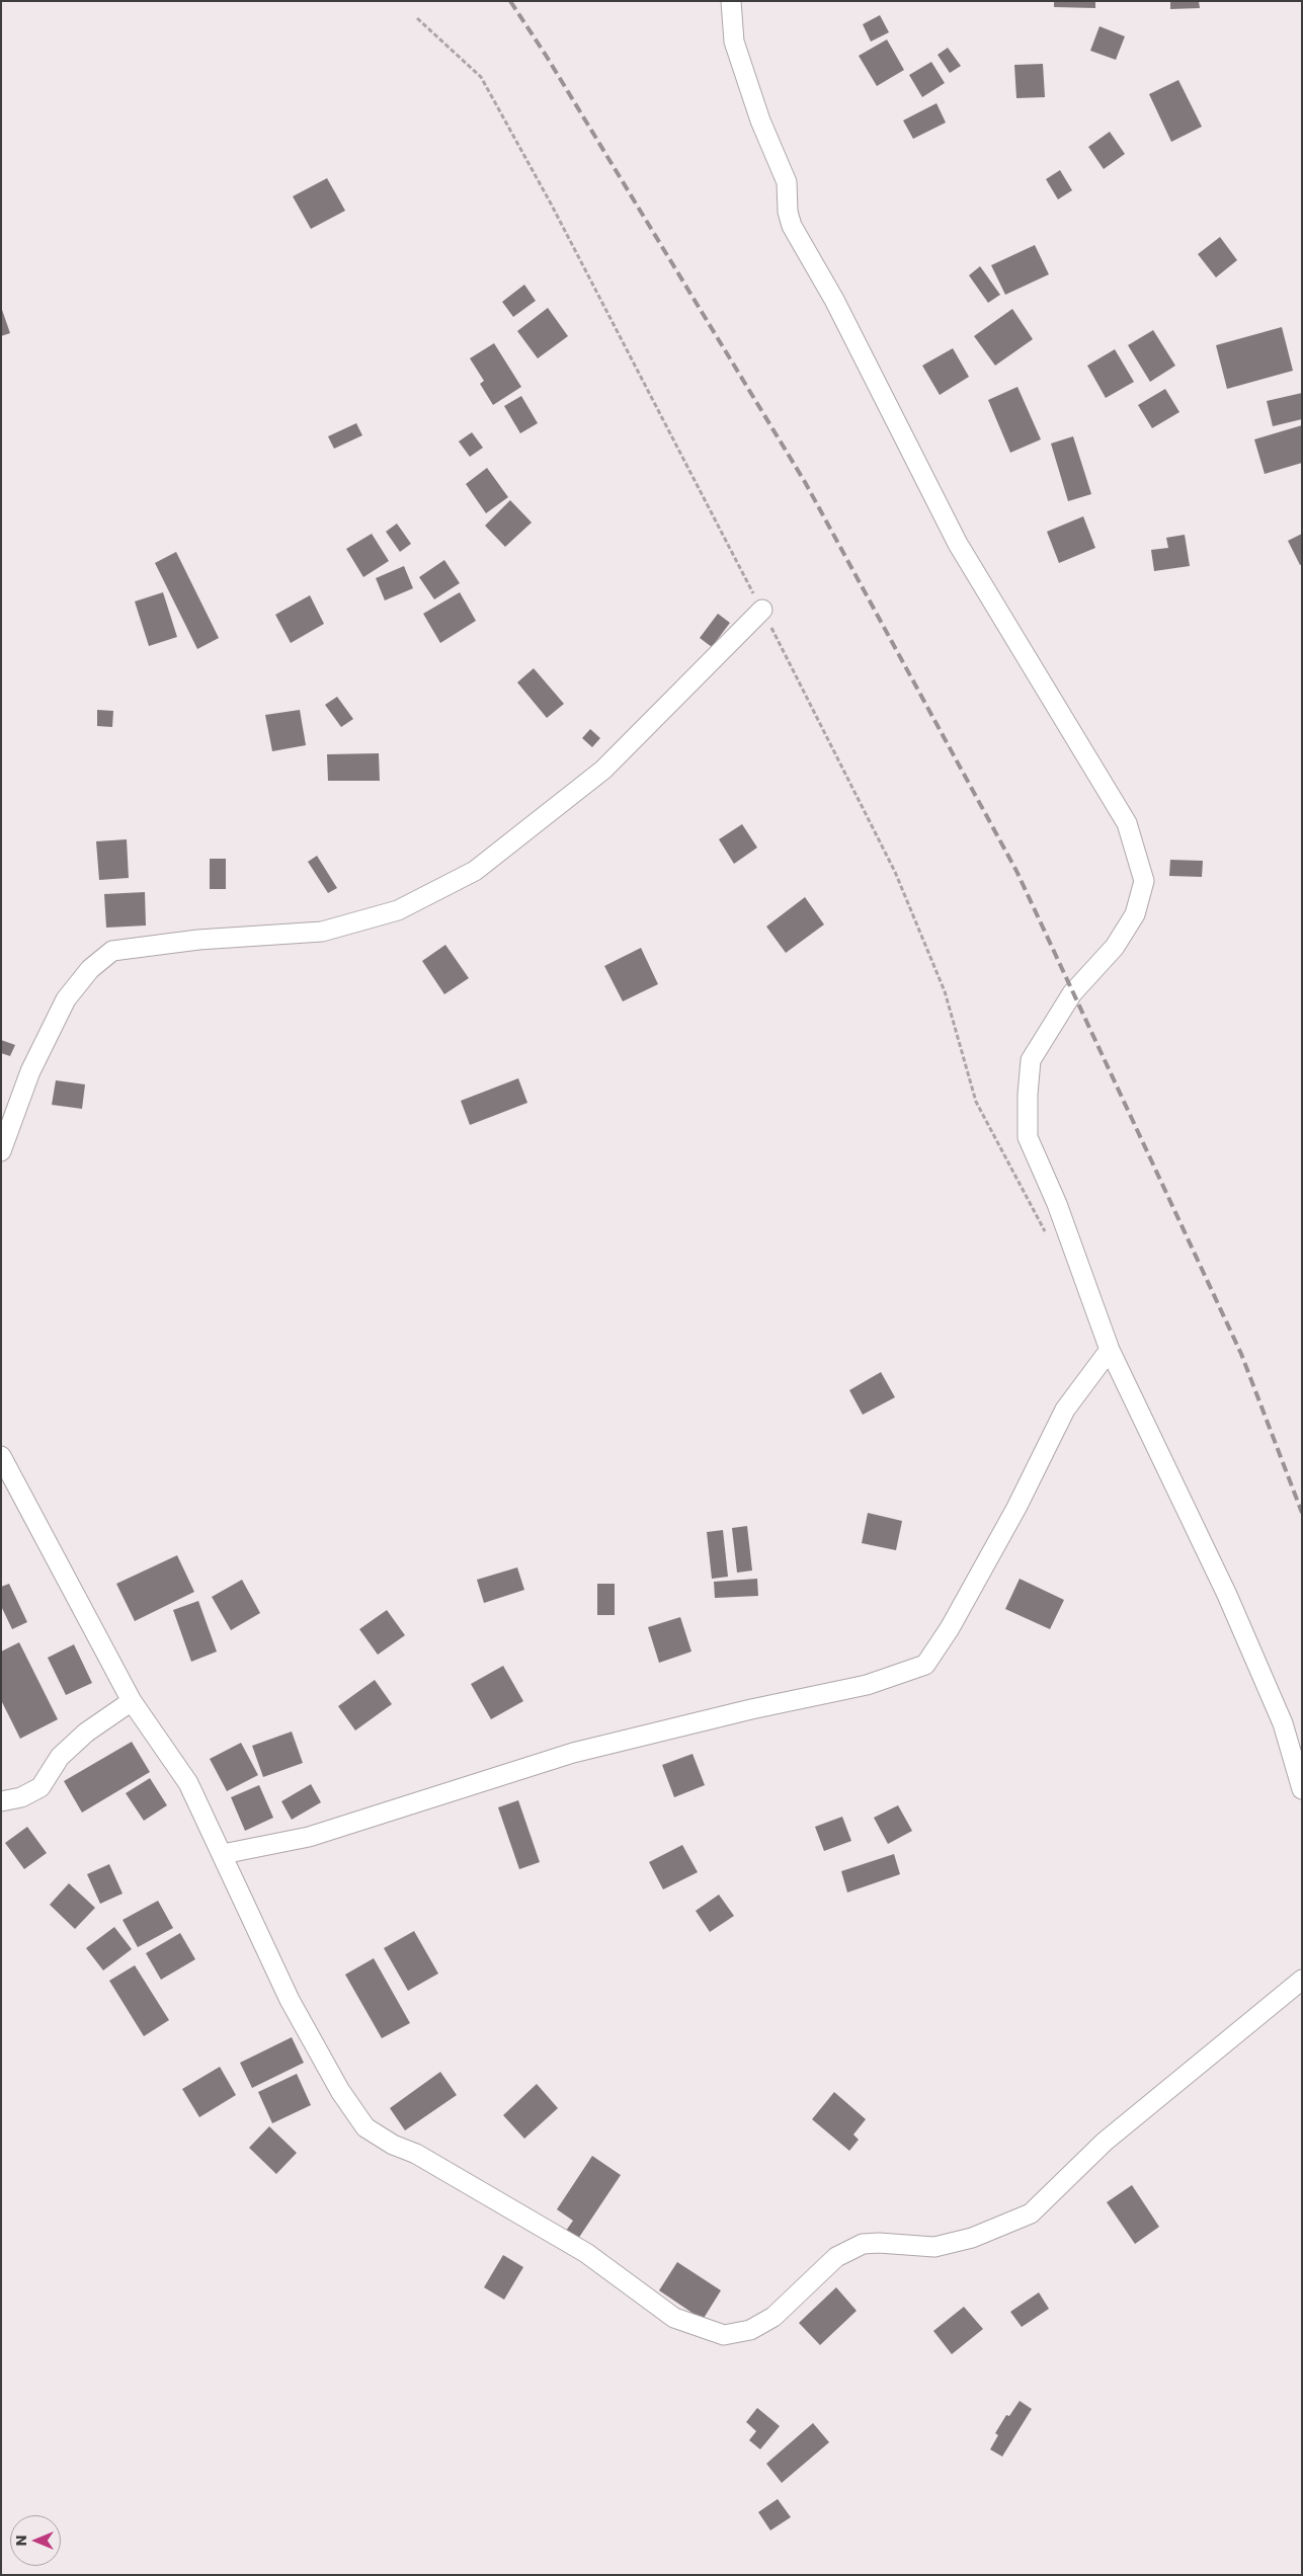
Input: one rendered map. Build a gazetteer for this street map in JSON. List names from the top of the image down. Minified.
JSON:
{"north":"left"}
